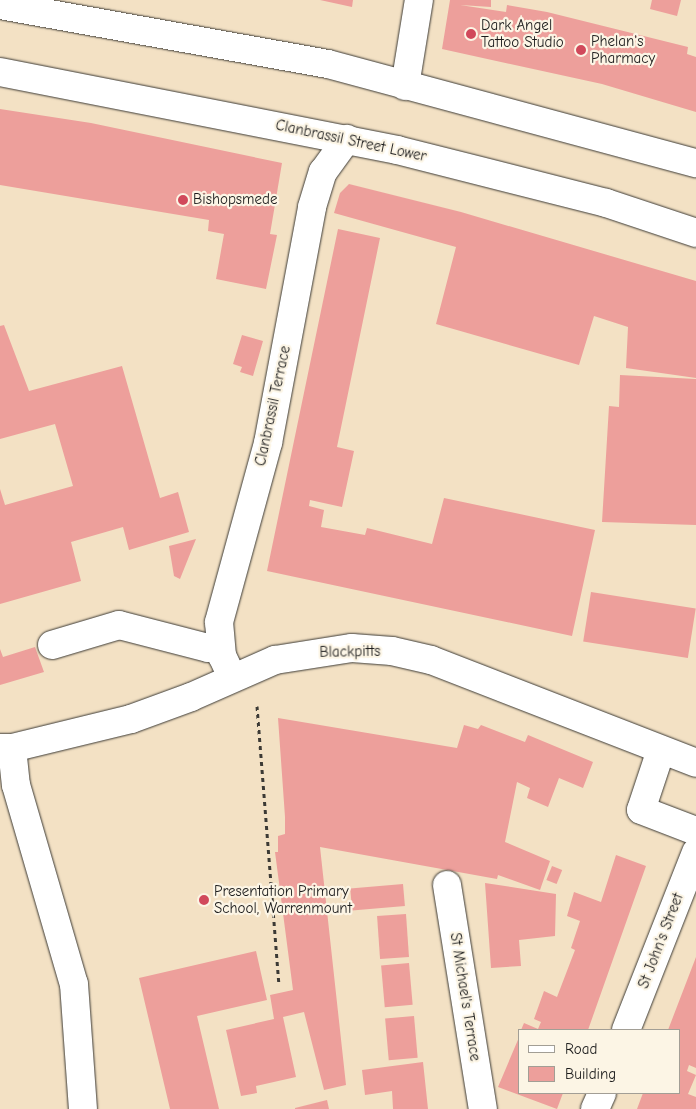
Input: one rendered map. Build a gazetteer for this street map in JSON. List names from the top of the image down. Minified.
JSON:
{"streets":{"street":["Clanbrassil Street Lower","Clanbrassil Terrace","Blackpitts","St John's Street","St Michael's Terrace"]},"crossings":[["Clanbrassil Street Lower","Clanbrassil Terrace"],["Clanbrassil Terrace","Blackpitts"]],"places":["Dark Angel Tattoo Studio","Phelan's Pharmacy","Bishopsmede","Presentation Primary School, Warrenmount"],"legend":["Road","Building"]}
